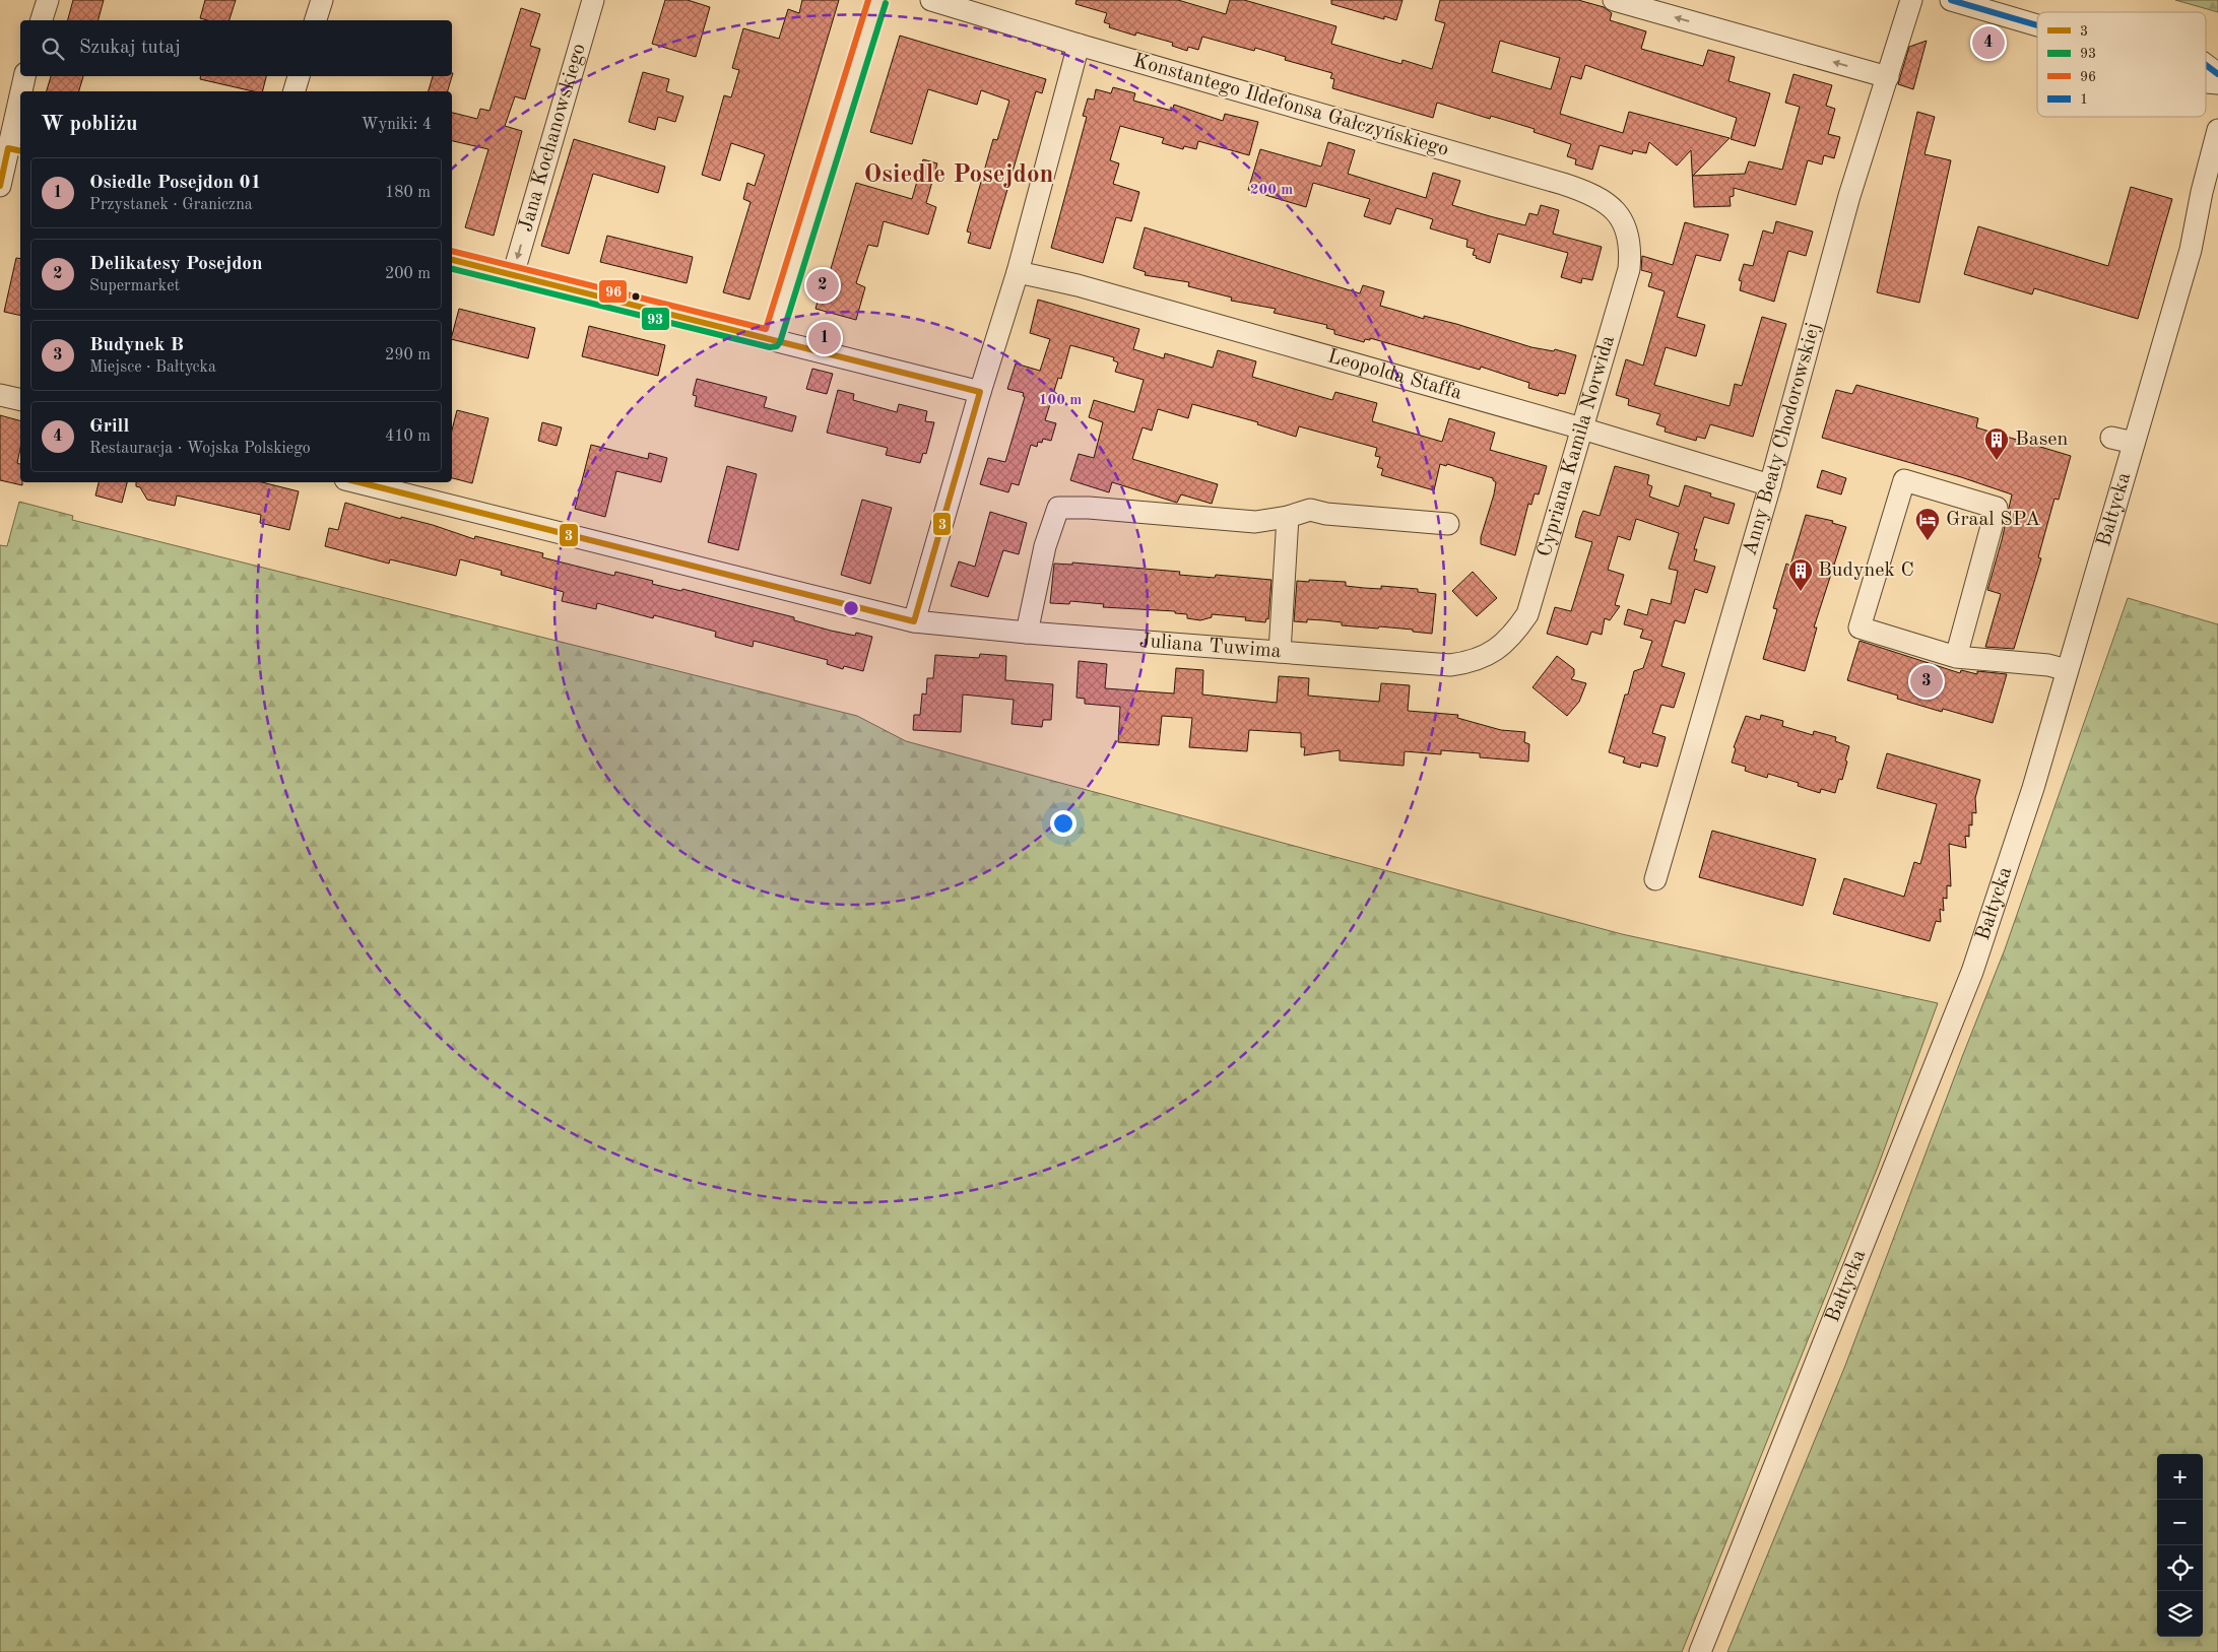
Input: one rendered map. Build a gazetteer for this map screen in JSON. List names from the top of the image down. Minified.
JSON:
{"streets":{"street":["Konstantego Ildefonsa Gałczyńskiego","Jana Kochanowskiego","Leopolda Staffa","Anny Beaty Chodorowskiej","Cypriana Kamila Norwida","Bałtycka","Juliana Tuwima"]},"crossings":[["Konstantego Ildefonsa Gałczyńskiego","Cypriana Kamila Norwida"],["Leopolda Staffa","Anny Beaty Chodorowskiej"],["Leopolda Staffa","Cypriana Kamila Norwida"],["Cypriana Kamila Norwida","Juliana Tuwima"]],"one_way":["Jana Kochanowskiego"],"districts":["Osiedle Posejdon"],"places":{"building":["Basen","Budynek C"],"hotel":["Graal SPA"]},"lines":["transit line 96","transit line 1","transit line 93","transit line 3"],"legend":["3","93","96","1"],"page":{"search":"Szukaj tutaj","pins":["4","2","1","3"],"heading":["W pobliżu","Wyniki: 4"],"list":[{"mark":"1","name":"Osiedle Posejdon 01","note":"Przystanek · Graniczna","value":"180 m"},{"mark":"2","name":"Delikatesy Posejdon","note":"Supermarket","value":"200 m"},{"mark":"3","name":"Budynek B","note":"Miejsce · Bałtycka","value":"290 m"},{"mark":"4","name":"Grill","note":"Restauracja · Wojska Polskiego","value":"410 m"}],"map_buttons":["+","−"]},"rings":["200 m","100 m"]}
